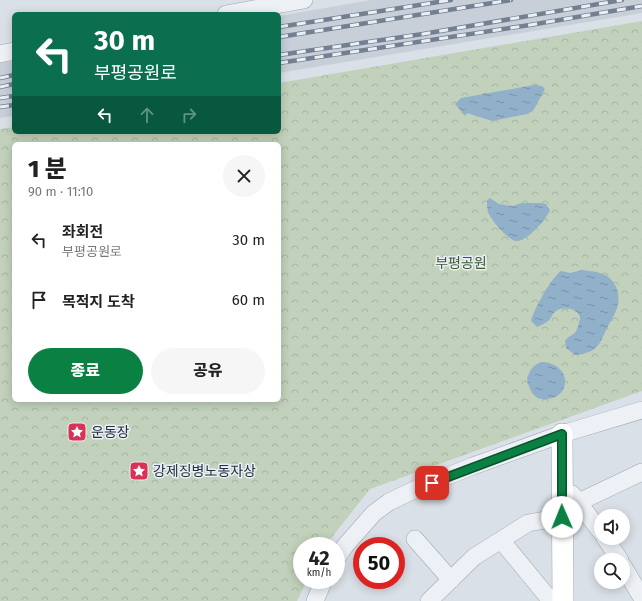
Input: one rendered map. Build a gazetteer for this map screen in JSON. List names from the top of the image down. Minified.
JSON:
{"parks":["부평공원"],"places":{"place":["운동장","강제징병노동자상"]},"page":{"turn":["30 m","부평공원로"],"heading":["1 분","90 m · 11:10"],"list":[{"name":"좌회전","note":"부평공원로","value":"30 m"},{"name":"목적지 도착","value":"60 m"}],"buttons":["종료","공유"],"speed":"42 km/h","limit":"50"}}
